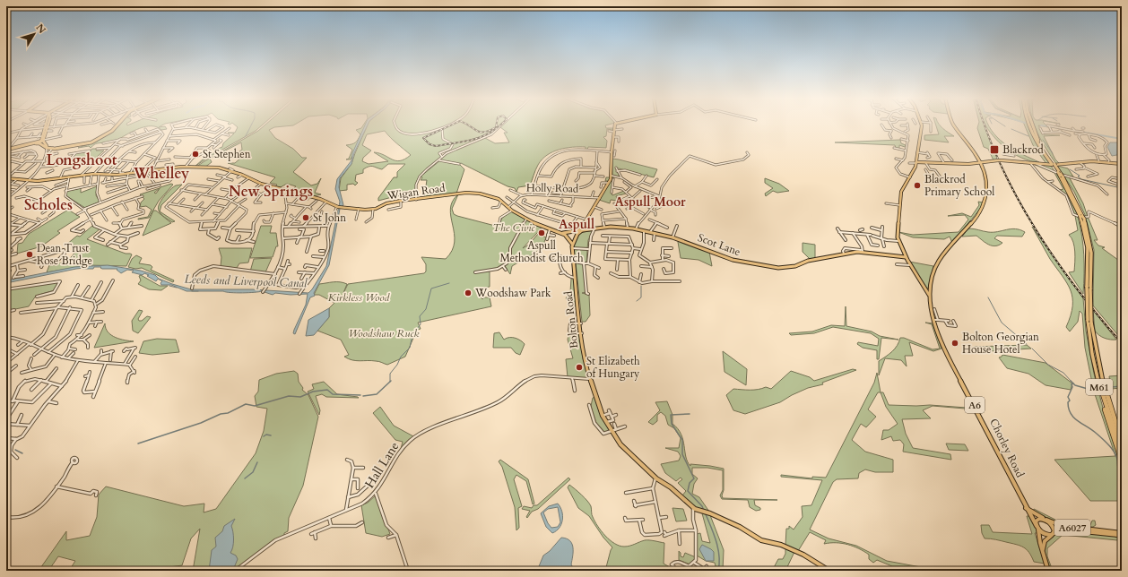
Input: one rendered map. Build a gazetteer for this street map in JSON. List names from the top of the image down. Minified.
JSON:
{"streets":{"highway":["M61"],"main road":["Wigan Road","Scot Lane","Bolton Road","A6","Chorley Road","A6027"],"street":["Holly Road","Hall Lane"]},"crossings":[["Holly Road","Wigan Road"],["Wigan Road","Bolton Road"],["Scot Lane","Bolton Road"],["Bolton Road","Hall Lane"],["A6","Chorley Road"]],"districts":["Longshoot","Whelley","New Springs","Aspull Moor","Scholes","Aspull"],"water":["Leeds and Liverpool Canal"],"parks":["The Civic","Kirkless Wood","Woodshaw Ruck"],"places":{"transit":["Blackrod"],"other":["St Stephen","Blackrod Primary School","St John","Aspull Methodist Church","Dean Trust Rose Bridge","Woodshaw Park","Bolton Georgian House Hotel","St Elizabeth of Hungary"]},"north":"top right"}
